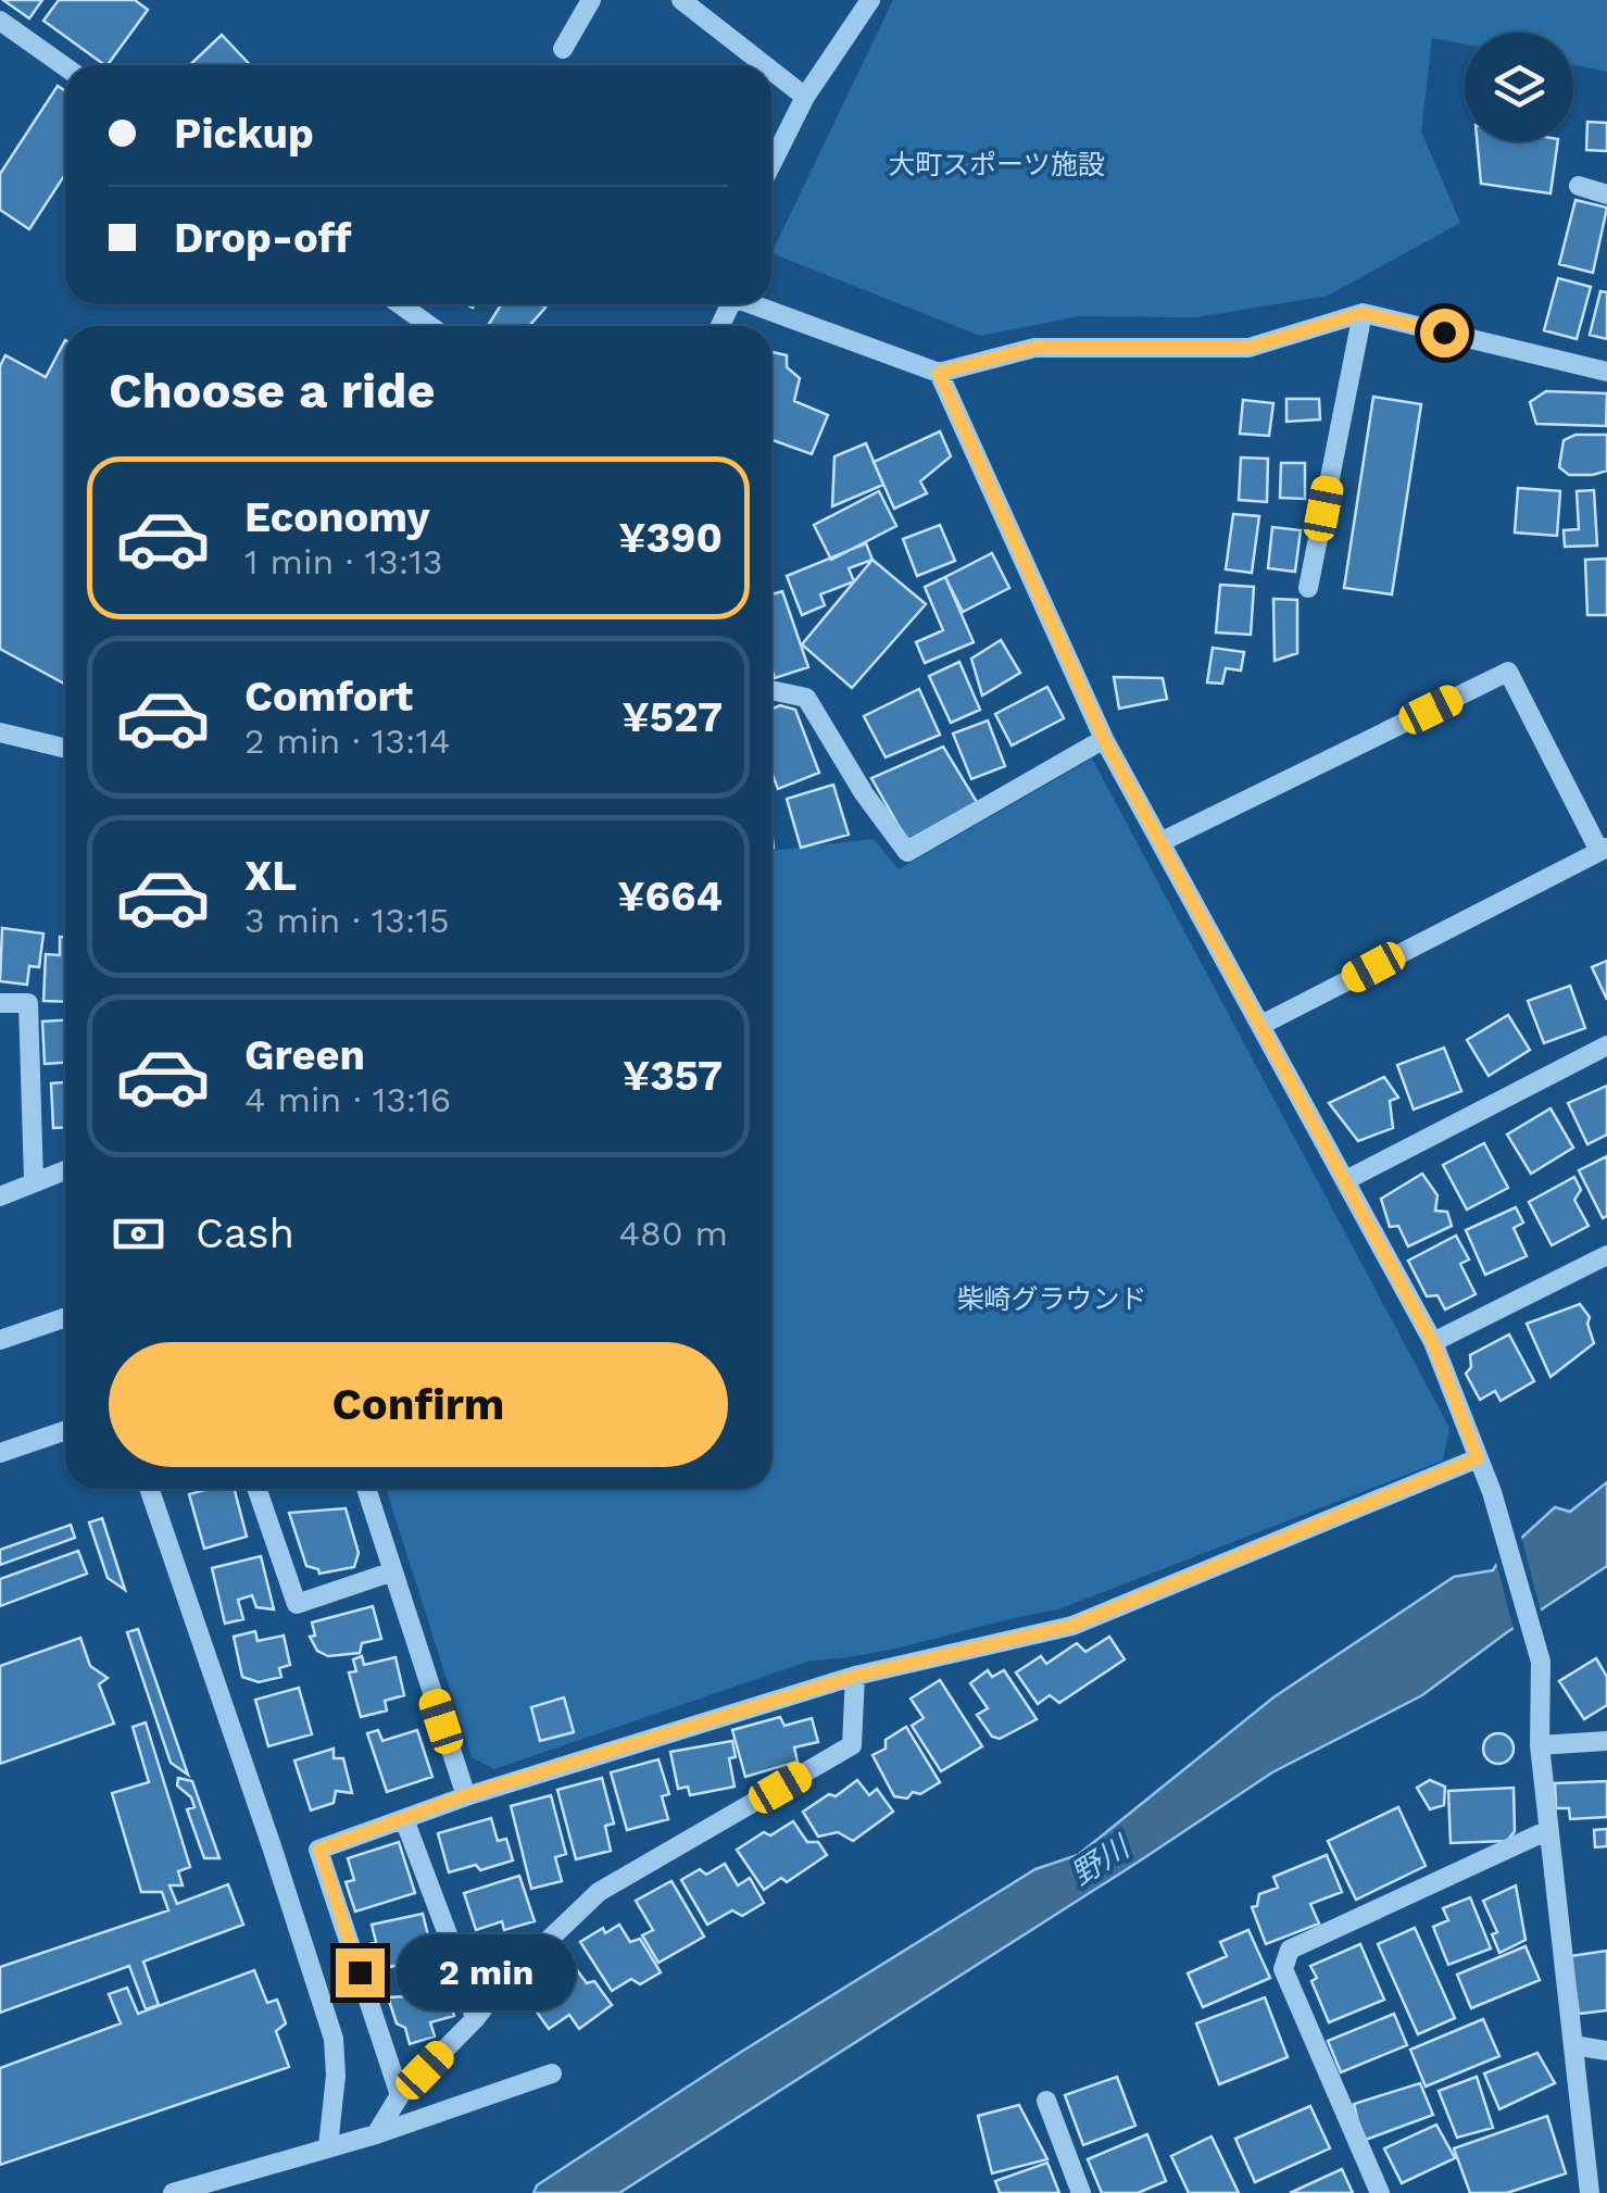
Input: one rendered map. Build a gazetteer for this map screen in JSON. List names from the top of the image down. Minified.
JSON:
{"water":["野川"],"parks":["大町スポーツ施設","柴崎グラウンド"],"page":{"banner":["Pickup","Drop-off"],"heading":"Choose a ride","list":[{"name":"Economy","note":"1 min · 13:13","value":"¥390"},{"name":"Comfort","note":"2 min · 13:14","value":"¥527"},{"name":"XL","note":"3 min · 13:15","value":"¥664"},{"name":"Green","note":"4 min · 13:16","value":"¥357"}],"pay":["Cash","480 m"],"buttons":"Confirm","bubble":"2 min"}}
